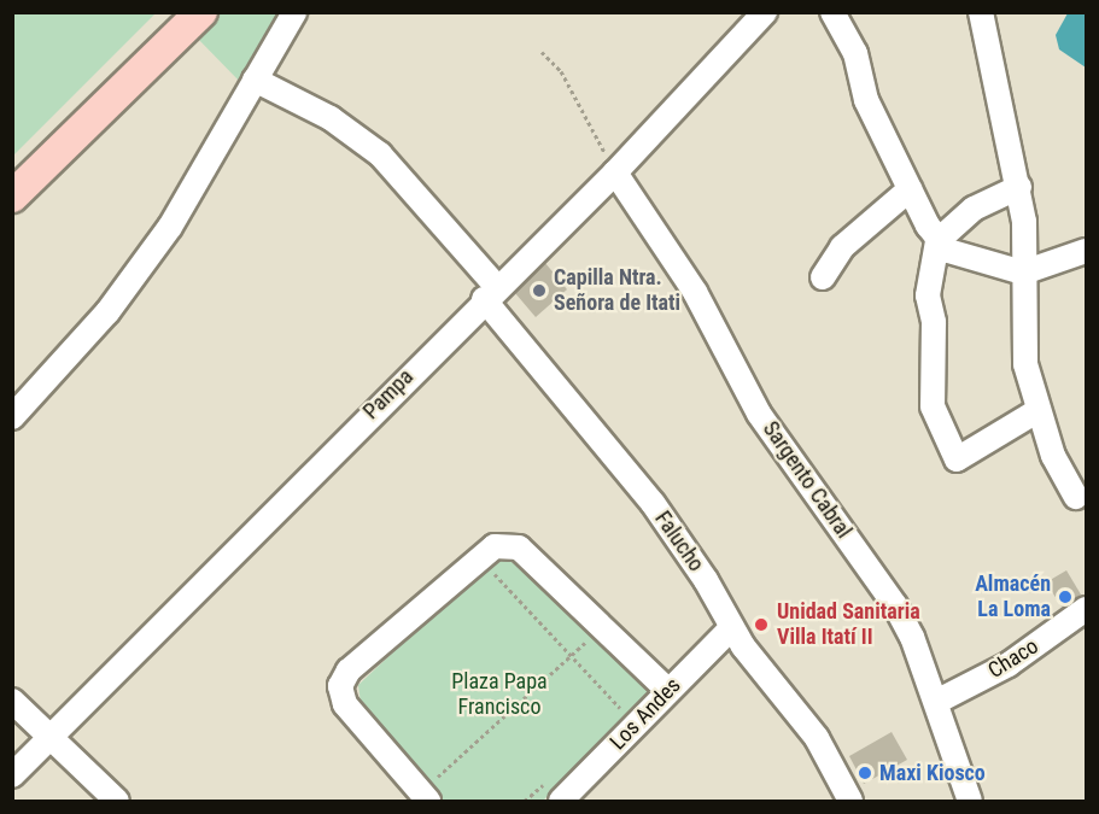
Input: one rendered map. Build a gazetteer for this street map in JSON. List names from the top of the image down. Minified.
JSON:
{"streets":{"street":["Pampa","Sargento Cabral","Falucho","Chaco","Los Andes"]},"crossings":[["Pampa","Sargento Cabral"],["Pampa","Falucho"],["Sargento Cabral","Chaco"],["Falucho","Los Andes"]],"parks":["Plaza Papa Francisco"],"places":["Capilla Ntra. Señora de Itati","Almacén La Loma","Unidad Sanitaria Villa Itatí II","Maxi Kiosco"]}
